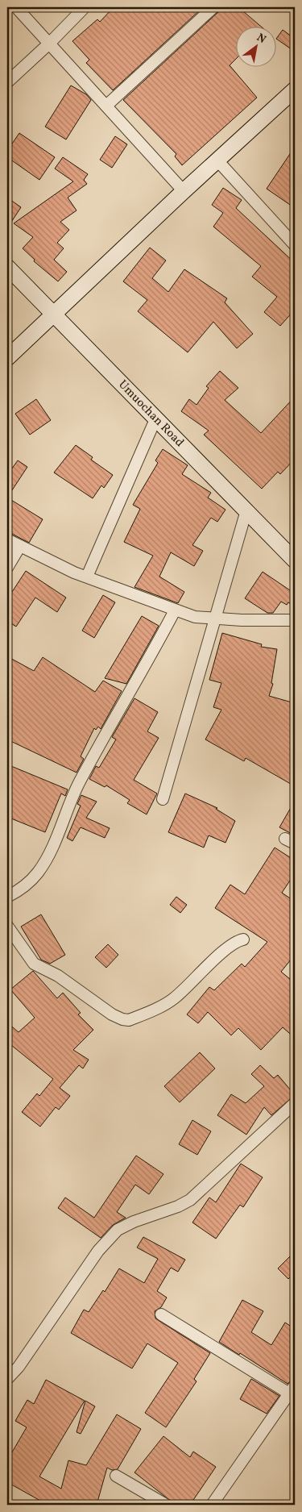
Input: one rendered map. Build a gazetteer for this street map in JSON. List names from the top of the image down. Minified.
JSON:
{"streets":{"street":["Umuochan Road"]},"north":"top right"}
